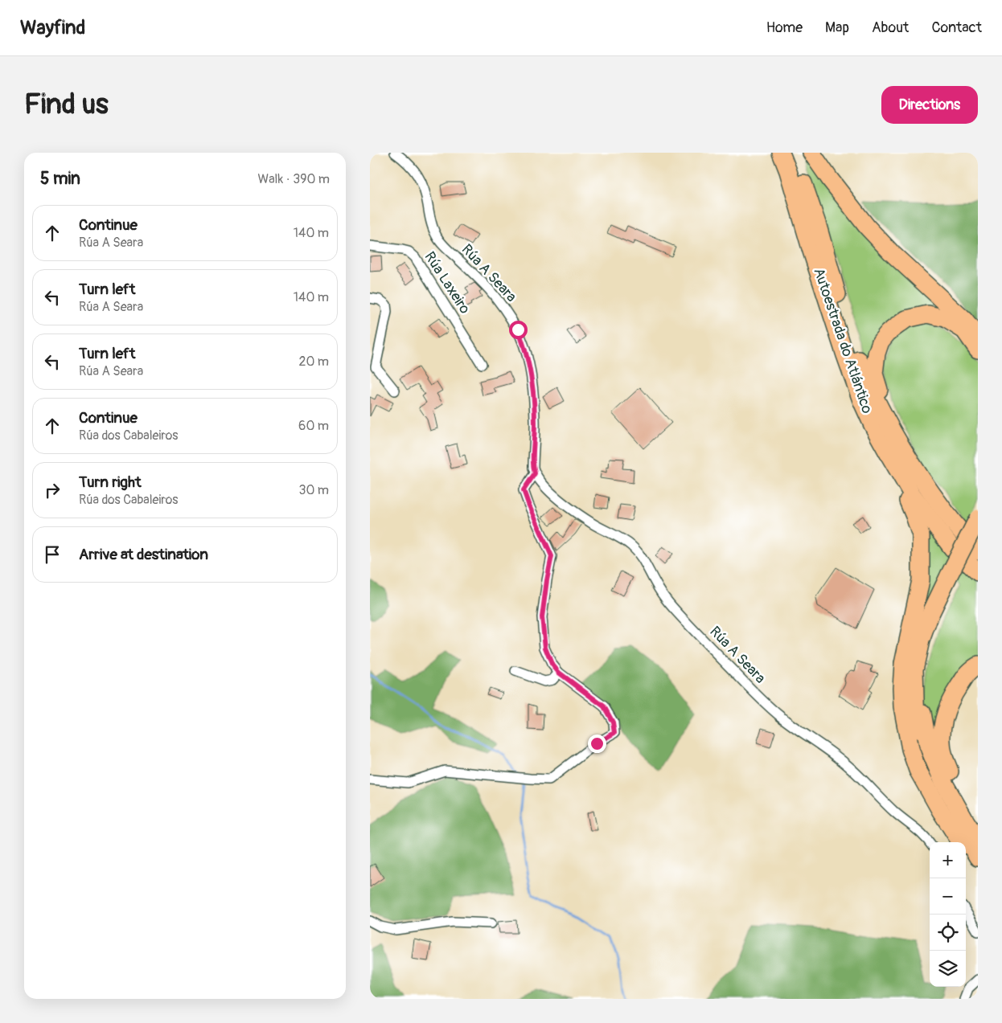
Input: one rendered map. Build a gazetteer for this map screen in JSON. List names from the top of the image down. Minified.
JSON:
{"streets":{"highway":["Autoestrada do Atlántico"],"street":["Rúa A Seara","Rúa Laxeiro"]},"page":{"header":"Wayfind","nav":["Home","Map","About","Contact"],"buttons":"Directions","title":"Find us","heading":["5 min","Walk · 390 m"],"list":[["Continue","Rúa A Seara","140 m"],["Turn left","Rúa A Seara","140 m"],["Turn left","Rúa A Seara","20 m"],["Continue","Rúa dos Cabaleiros","60 m"],["Turn right","Rúa dos Cabaleiros","30 m"],"Arrive at destination"],"map_buttons":["+","−"]}}
